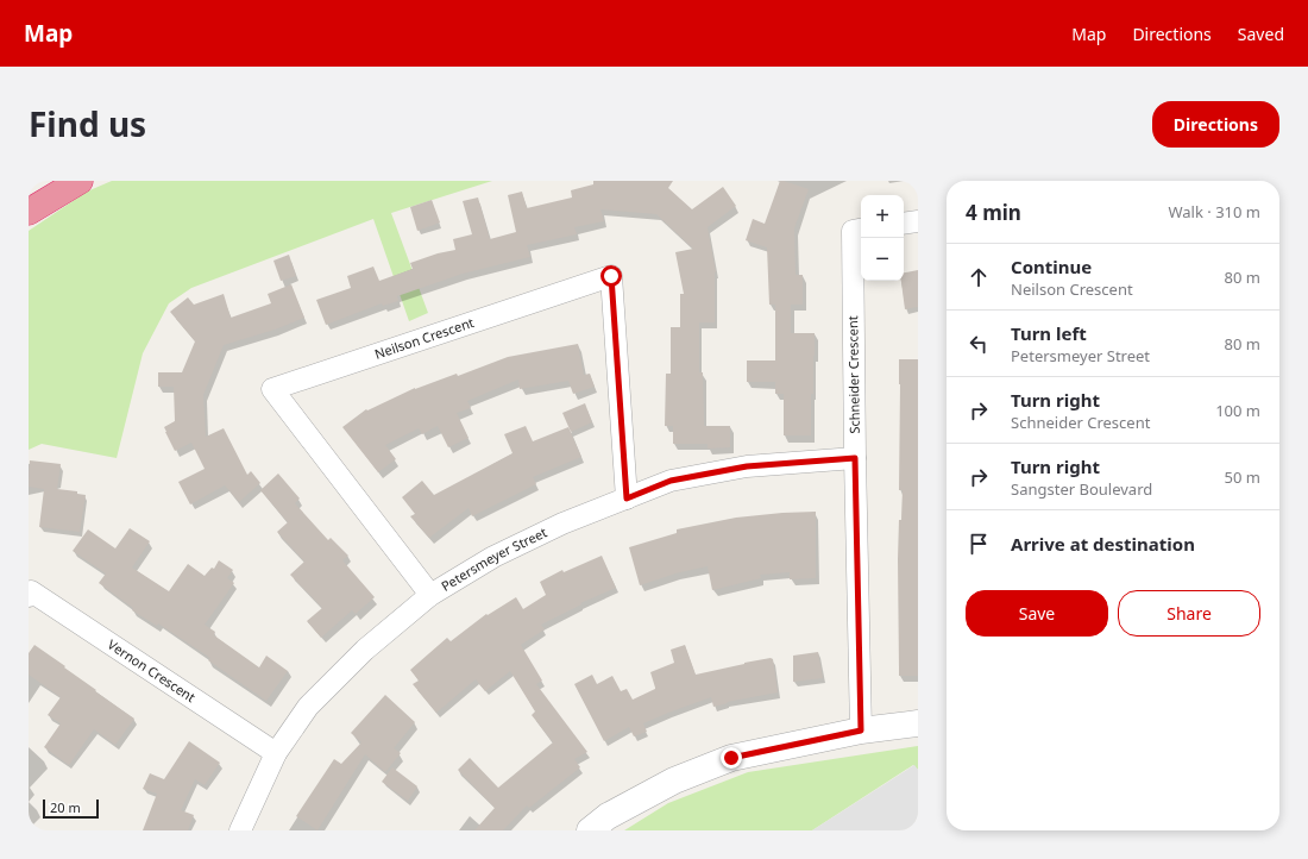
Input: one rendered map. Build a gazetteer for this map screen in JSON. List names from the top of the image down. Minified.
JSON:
{"streets":{"street":["Neilson Crescent","Schneider Crescent","Petersmeyer Street","Vernon Crescent"]},"crossings":[["Neilson Crescent","Petersmeyer Street"],["Schneider Crescent","Petersmeyer Street"],["Petersmeyer Street","Vernon Crescent"]],"scale_bar":"20 m","page":{"header":"Map","nav":["Map","Directions","Saved"],"title":"Find us","buttons":["Directions",["Save","Share"]],"heading":["4 min","Walk · 310 m"],"map_buttons":["+","−"],"list":[["Continue","Neilson Crescent","80 m"],["Turn left","Petersmeyer Street","80 m"],["Turn right","Schneider Crescent","100 m"],["Turn right","Sangster Boulevard","50 m"],"Arrive at destination"],"scale":"20 m"}}
